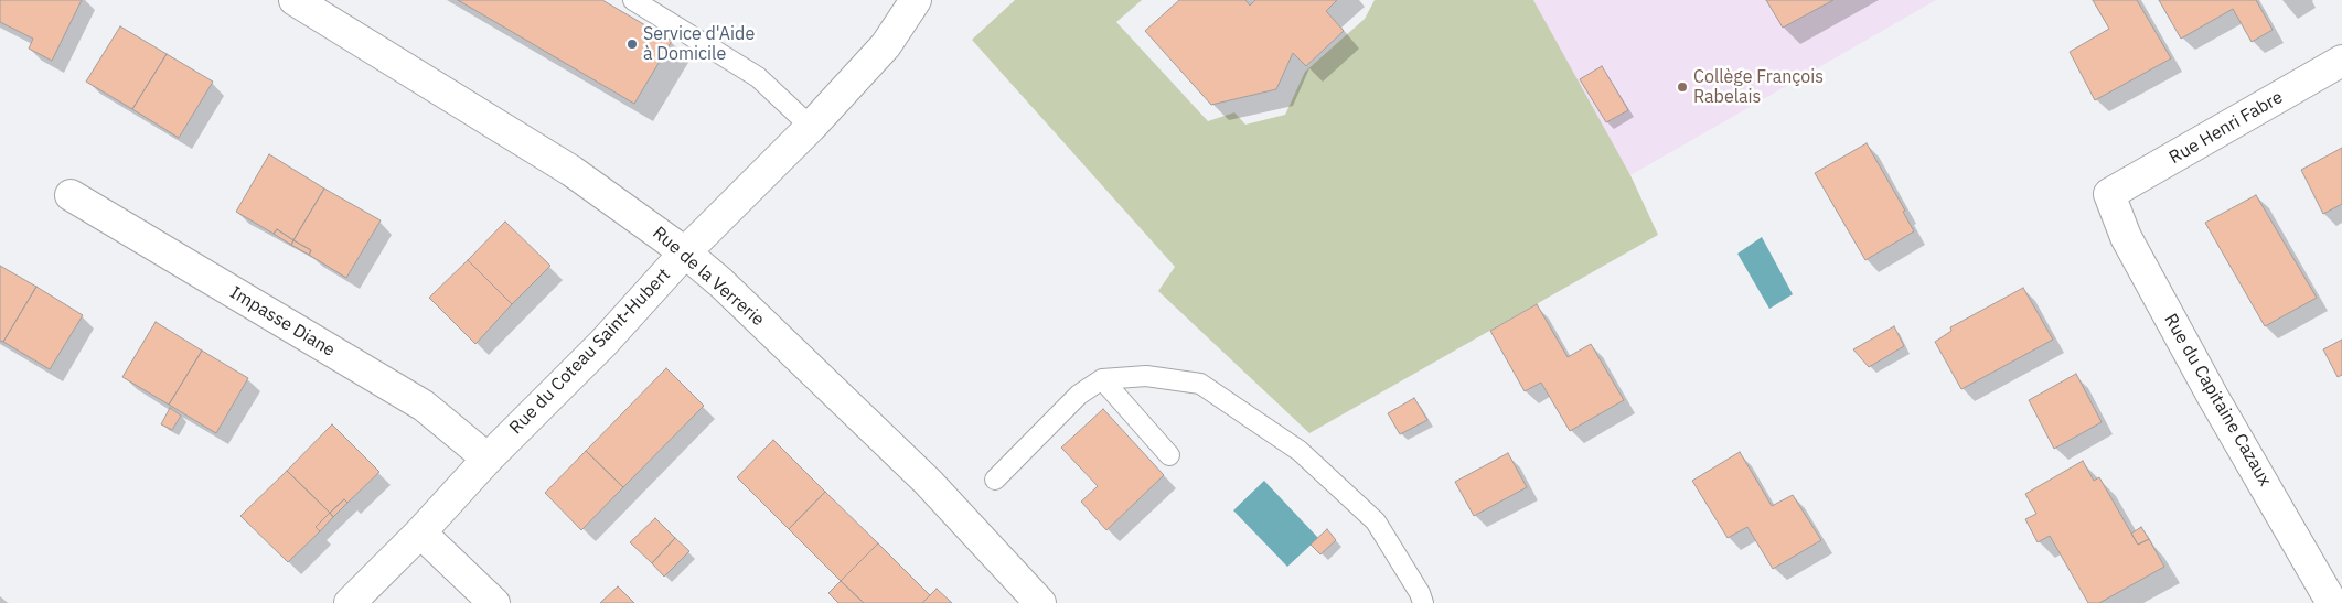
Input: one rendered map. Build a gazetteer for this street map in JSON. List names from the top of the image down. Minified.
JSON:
{"streets":{"street":["Rue Henri Fabre","Rue de la Verrerie","Impasse Diane","Rue du Coteau Saint-Hubert","Rue du Capitaine Cazaux"]},"crossings":[["Rue Henri Fabre","Rue du Capitaine Cazaux"],["Rue de la Verrerie","Rue du Coteau Saint-Hubert"],["Impasse Diane","Rue du Coteau Saint-Hubert"]],"places":["Service d'Aide à Domicile","Collège François Rabelais"]}
